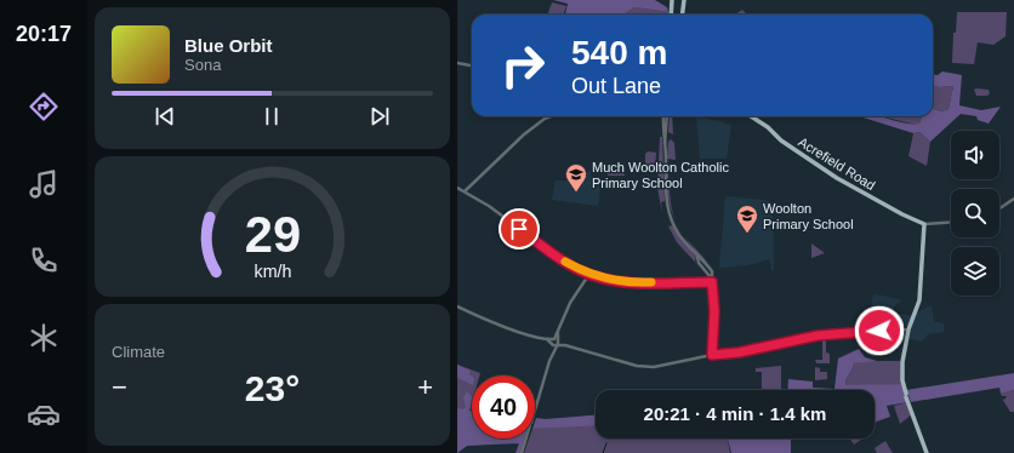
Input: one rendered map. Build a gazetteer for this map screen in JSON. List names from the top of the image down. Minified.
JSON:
{"streets":{"main road":["Acrefield Road"]},"places":{"school or university":["Much Woolton Catholic Primary School","Woolton Primary School"]},"page":{"tabs":"20:17","turn":["540 m","Out Lane"],"song":["Blue Orbit","Sona"],"tile":"Climate","heat":["−","23°","+"],"limit":"40","trip":"20:21 · 4 min · 1.4 km","gauge":["29","km/h"]}}
